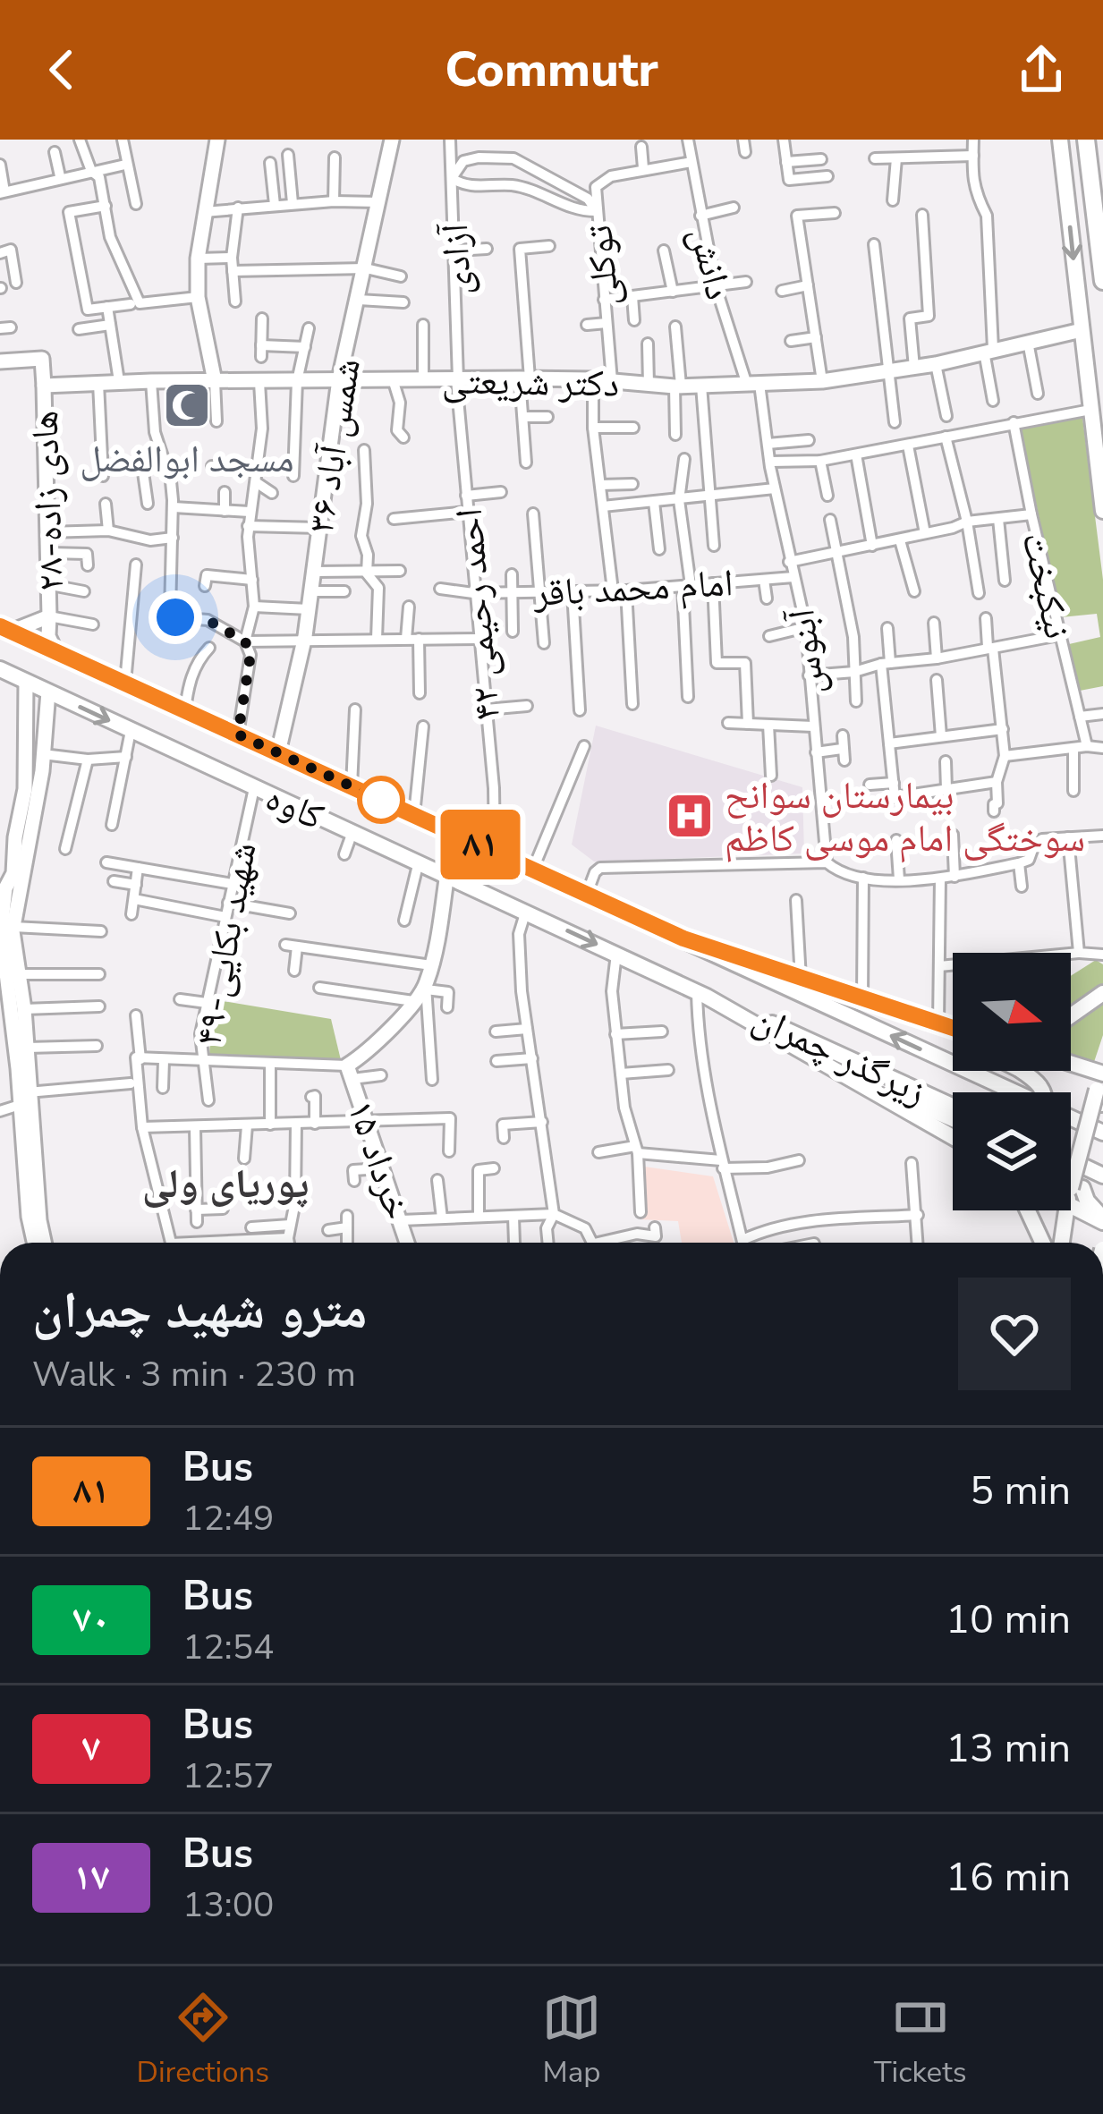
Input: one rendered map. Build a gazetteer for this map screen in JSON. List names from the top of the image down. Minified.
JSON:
{"streets":{"main road":["کاوه","زیرگذر چمران"],"street":["آزادی","دانش","توکلی","دکتر شریعتی","شمس آباد ۳۶","۲۸-هادی زاده","نیکبخت","امام محمد باقر","۴۲ احمد رحیمی","آبنوس","۴۹-شهید بکایی","۱۵ خرداد"]},"crossings":[["آزادی","دکتر شریعتی"],["آزادی","۴۲ احمد رحیمی"],["دانش","توکلی"],["دانش","دکتر شریعتی"],["دانش","آبنوس"],["توکلی","دکتر شریعتی"],["دکتر شریعتی","شمس آباد ۳۶"],["دکتر شریعتی","۲۸-هادی زاده"],["دکتر شریعتی","۴۲ احمد رحیمی"],["دکتر شریعتی","آبنوس"],["شمس آباد ۳۶","کاوه"],["۲۸-هادی زاده","کاوه"],["امام محمد باقر","۴۲ احمد رحیمی"],["امام محمد باقر","آبنوس"],["۴۲ احمد رحیمی","کاوه"],["کاوه","۴۹-شهید بکایی"],["کاوه","زیرگذر چمران"]],"districts":["پوریای ولی"],"places":{"mosque":["مسجد ابوالفضل"],"hospital":["بیمارستان سوانح سوختگی امام موسی کاظم"]},"lines":["bus line ۸۱"],"north":"right","page":{"header":"Commutr","on_map":"۸۱","heading":["مترو شهید چمران","Walk · 3 min · 230 m"],"list":[{"mark":"۸۱","name":"Bus","note":"12:49","value":"5 min"},{"mark":"۷۰","name":"Bus","note":"12:54","value":"10 min"},{"mark":"۷","name":"Bus","note":"12:57","value":"13 min"},{"mark":"۱۷","name":"Bus","note":"13:00","value":"16 min"}],"tabs":["Directions","Map","Tickets"]}}
